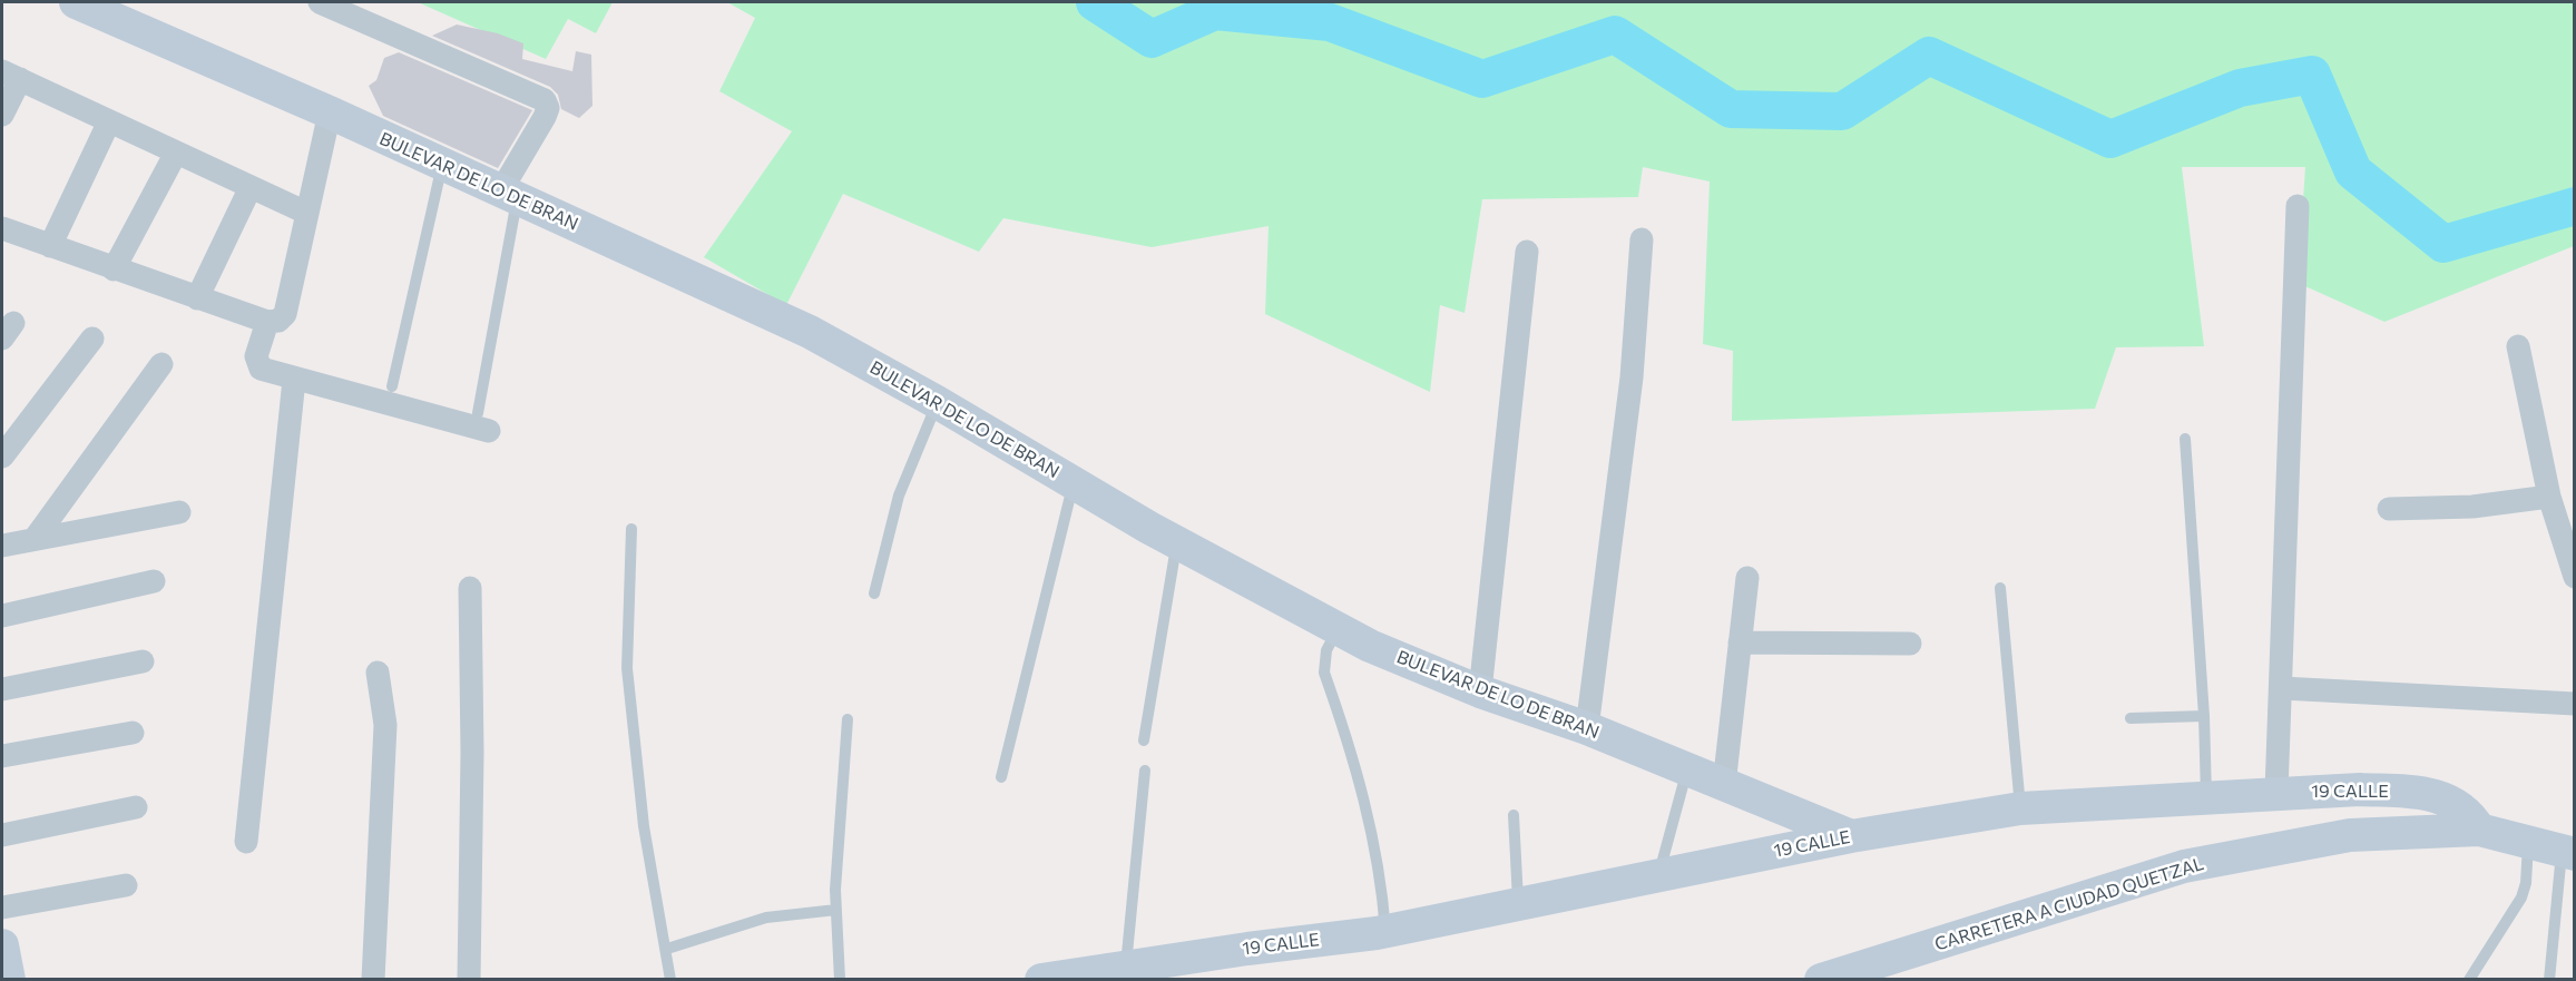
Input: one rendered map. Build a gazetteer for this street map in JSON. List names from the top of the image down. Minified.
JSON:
{"streets":{"street":["BULEVAR DE LO DE BRAN","19 CALLE","CARRETERA A CIUDAD QUETZAL"]},"crossings":[["BULEVAR DE LO DE BRAN","19 CALLE"],["19 CALLE","CARRETERA A CIUDAD QUETZAL"]]}
